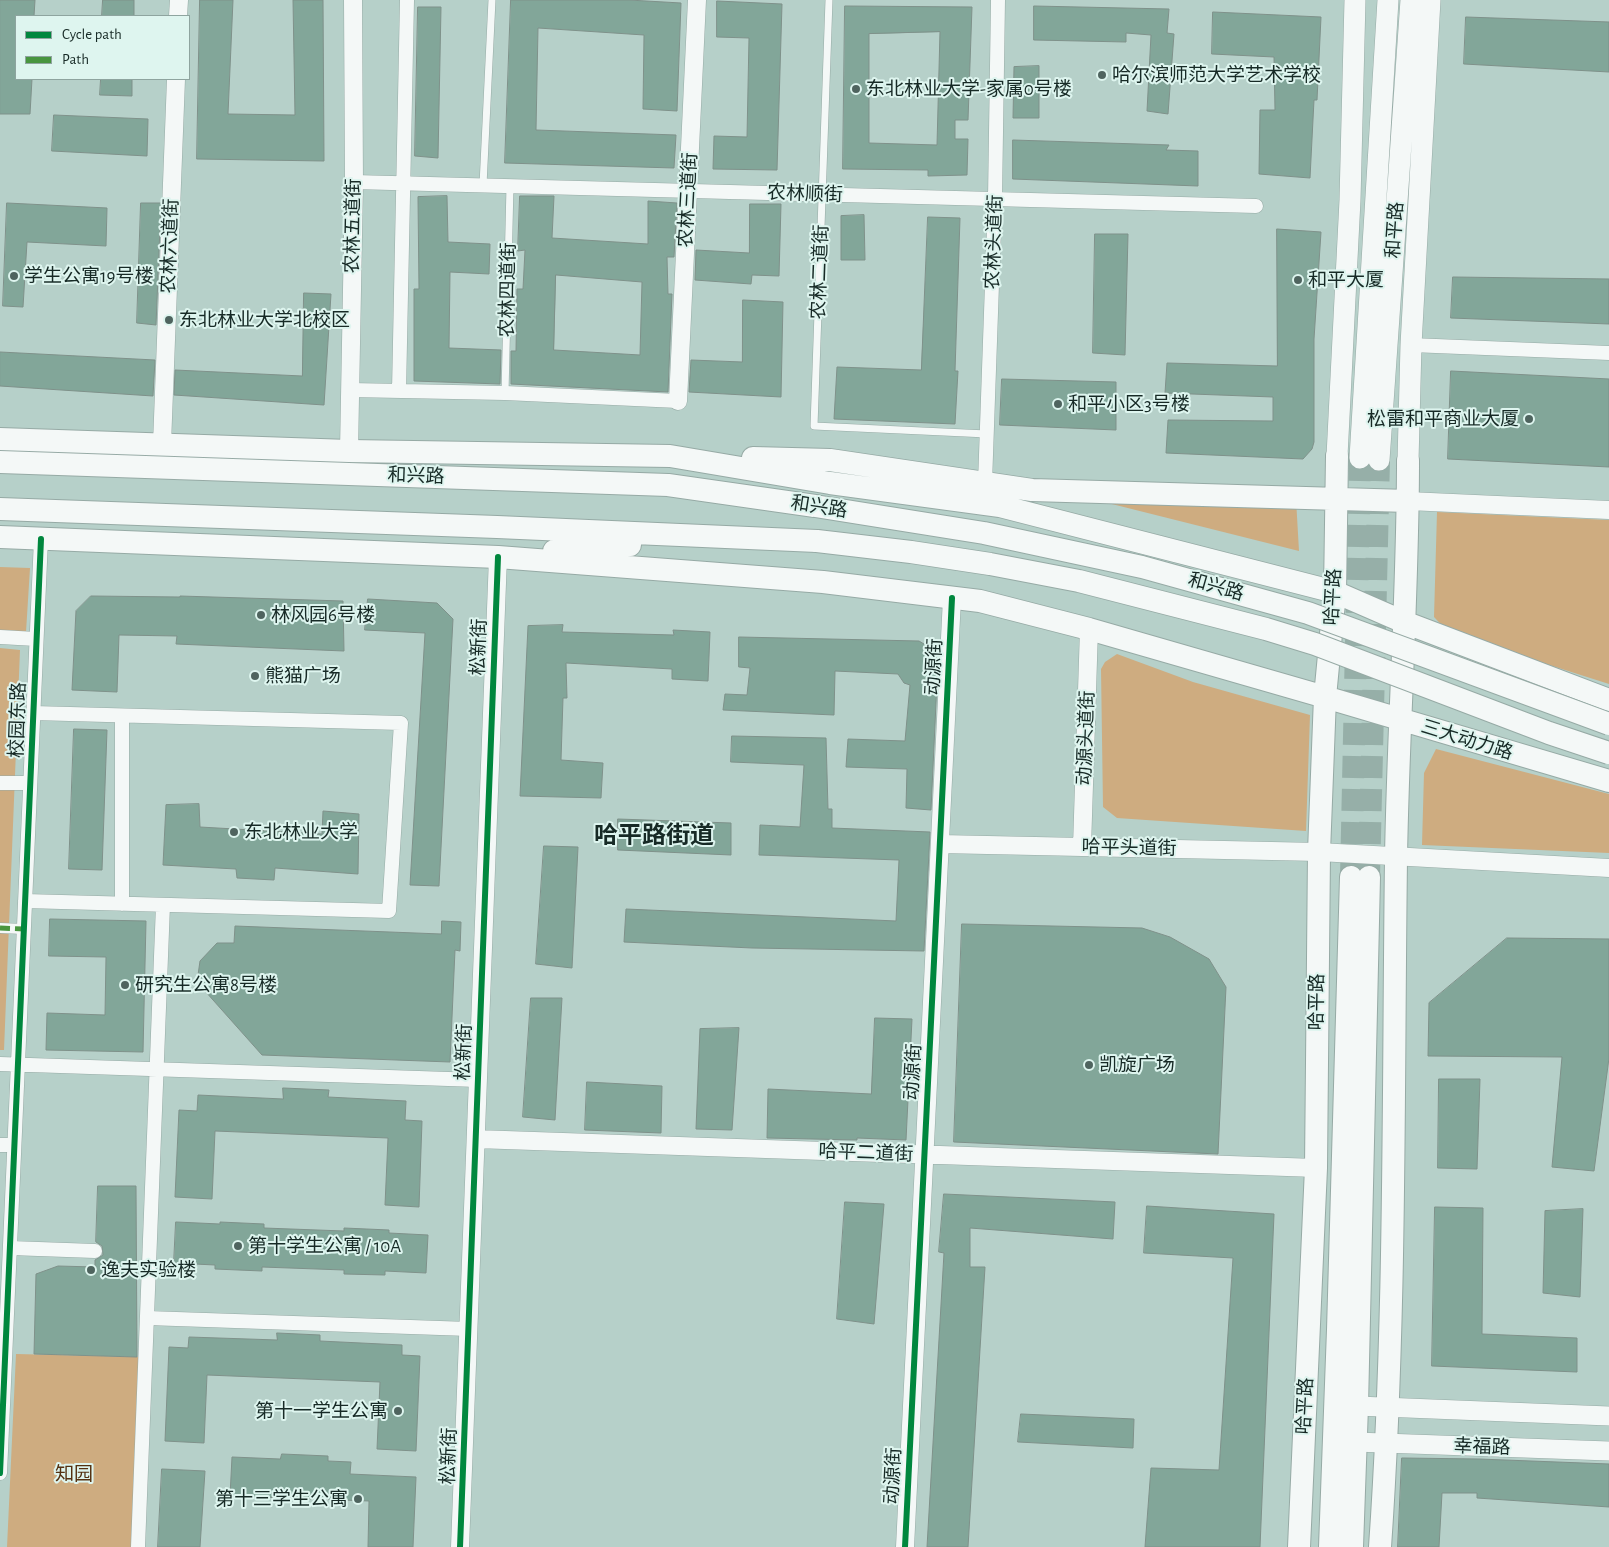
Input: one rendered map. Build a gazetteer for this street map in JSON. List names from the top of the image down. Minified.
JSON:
{"streets":{"highway":["和兴路","哈平路","三大动力路"],"main road":["和平路","幸福路"],"street":["农林顺街","农林三道街","农林五道街","农林头道街","农林六道街","松新街","动源街","校园东路","动源头道街","哈平头道街","哈平二道街"],"lane":["农林二道街","农林四道街"]},"crossings":[["农林顺街","农林三道街"],["农林顺街","农林五道街"],["农林顺街","农林头道街"],["农林顺街","农林二道街"],["农林顺街","农林四道街"],["农林五道街","和兴路"],["农林头道街","农林二道街"],["农林头道街","和兴路"],["农林六道街","和兴路"],["和兴路","哈平路"],["哈平路","三大动力路"],["哈平路","哈平头道街"],["哈平路","哈平二道街"],["哈平路","幸福路"],["松新街","哈平二道街"],["动源街","哈平头道街"],["动源街","哈平二道街"],["动源头道街","哈平头道街"]],"districts":["哈平路街道"],"parks":["知园"],"places":["哈尔滨师范大学艺术学校","东北林业大学-家属0号楼","学生公寓19号楼","和平大厦","东北林业大学北校区","和平小区3号楼","松雷和平商业大厦","林风园6号楼","熊猫广场","东北林业大学","研究生公寓8号楼","凯旋广场","第十学生公寓 / 10A","逸夫实验楼","第十一学生公寓","第十三学生公寓"],"legend":["Cycle path","Path"]}
